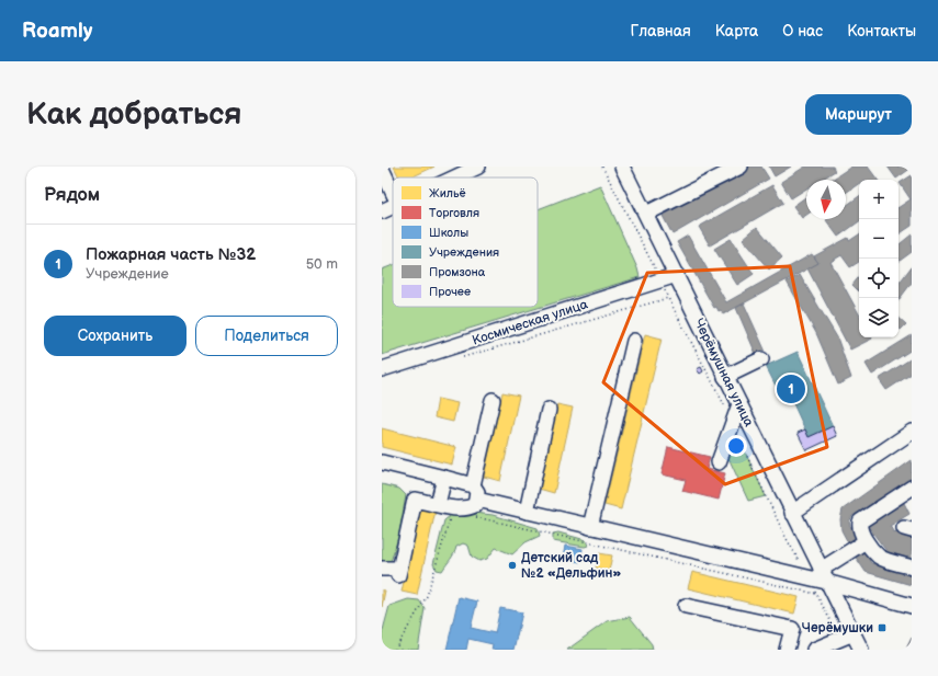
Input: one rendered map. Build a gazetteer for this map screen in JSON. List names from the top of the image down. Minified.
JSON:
{"streets":{"street":["Космическая улица","Черёмушная улица"]},"crossings":[["Космическая улица","Черёмушная улица"]],"places":{"other":["Детский сад №2 «Дельфин»"],"transit":["Черёмушки"]},"legend":["Жильё","Торговля","Школы","Учреждения","Промзона","Прочее"],"north":"bottom","page":{"header":"Roamly","nav":["Главная","Карта","О нас","Контакты"],"buttons":["Маршрут",["Сохранить","Поделиться"]],"title":"Как добраться","heading":"Рядом","map_buttons":["+","−"],"list":[{"mark":"1","name":"Пожарная часть №32","note":"Учреждение","value":"50 m"}],"pins":"1"}}
